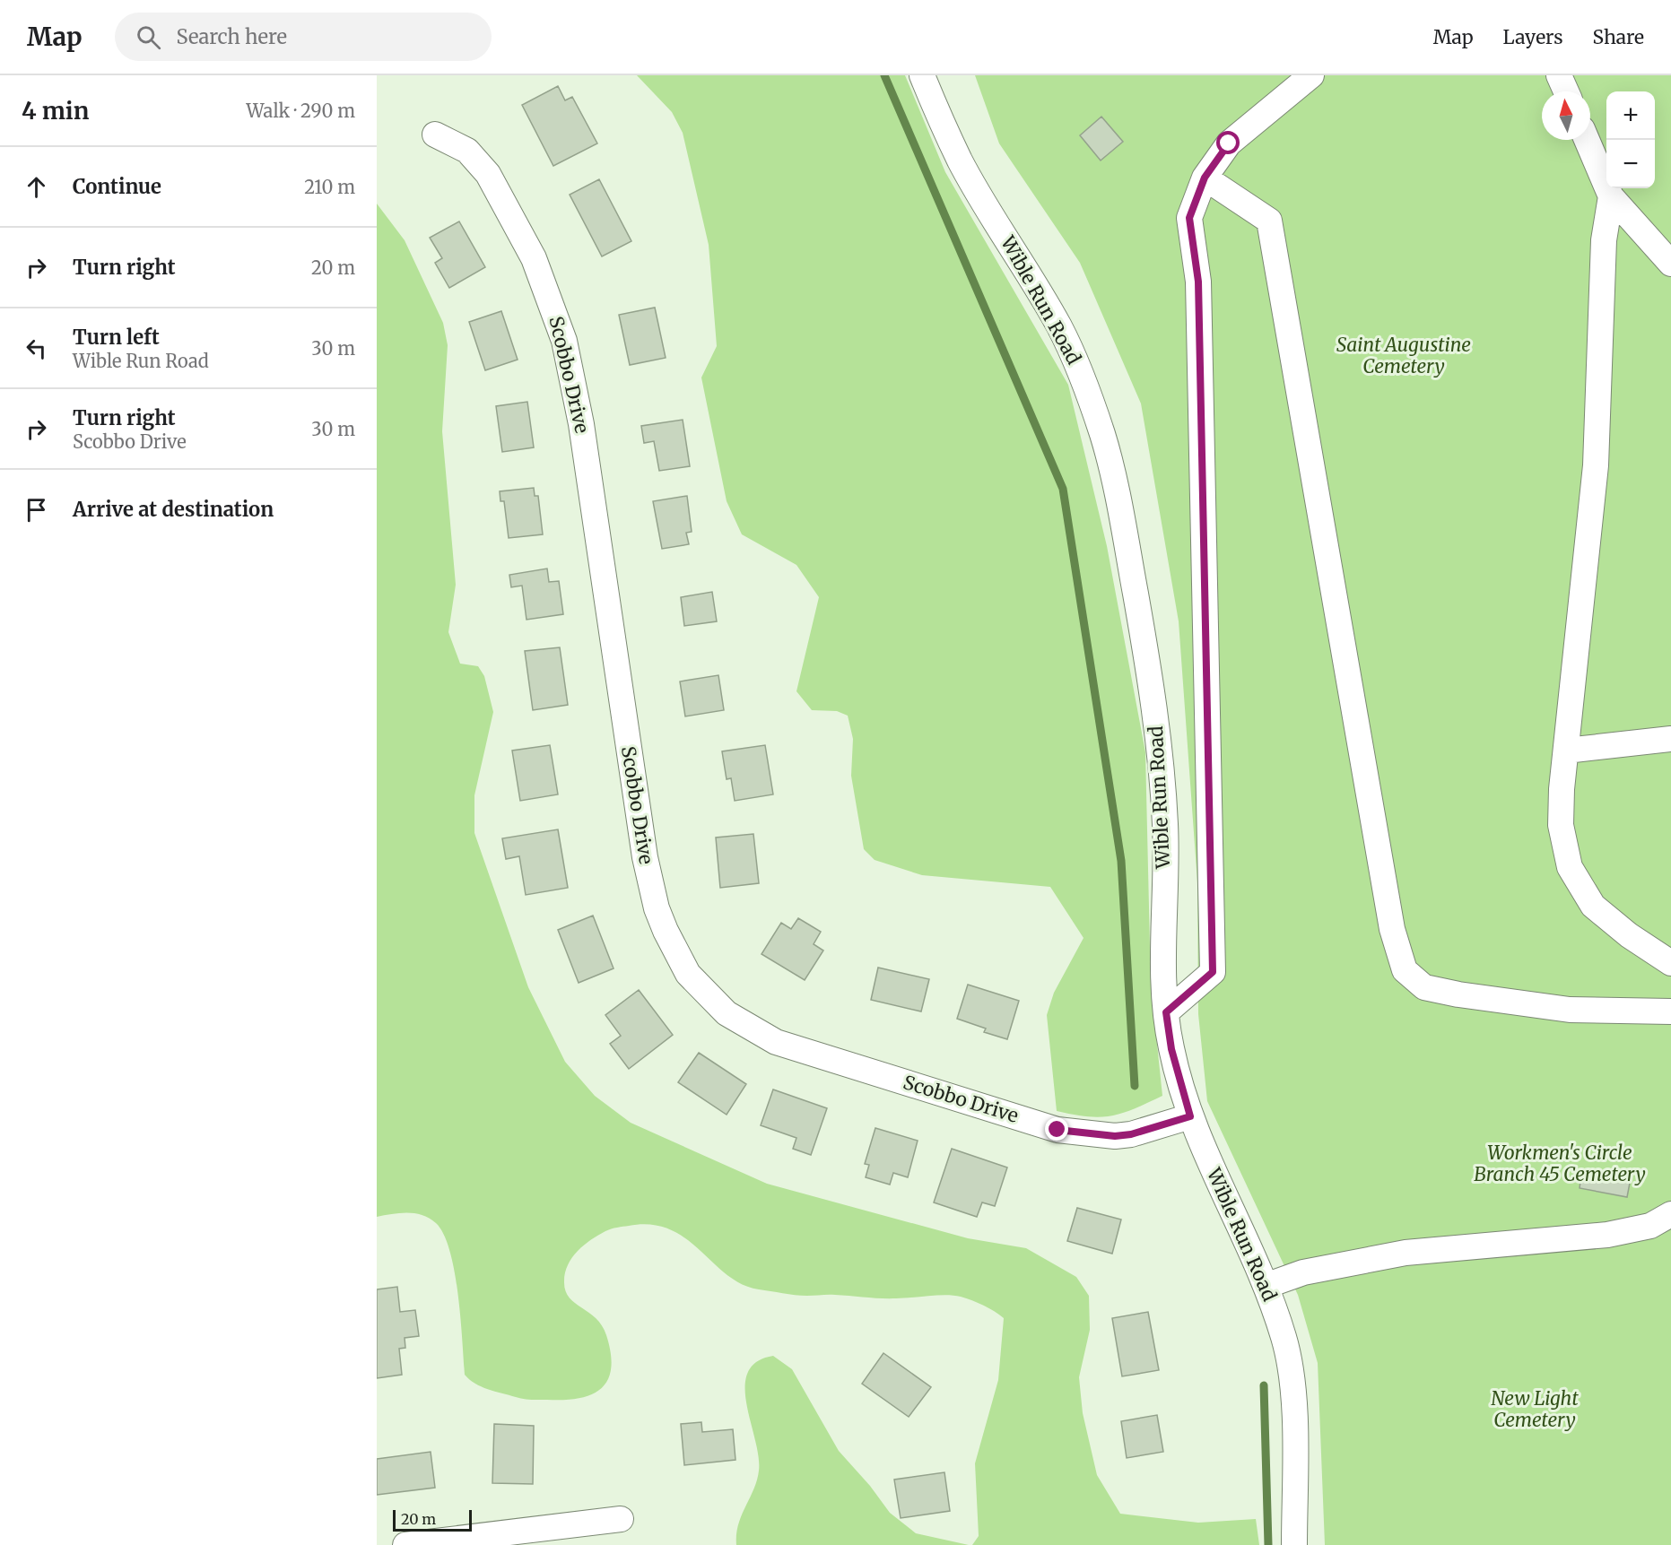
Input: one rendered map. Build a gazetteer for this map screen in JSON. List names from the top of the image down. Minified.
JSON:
{"streets":{"street":["Wible Run Road","Scobbo Drive"]},"crossings":[["Wible Run Road","Scobbo Drive"]],"parks":["Saint Augustine Cemetery","Workmen's Circle Branch 45 Cemetery","New Light Cemetery"],"scale_bar":"20 m","north":"top","page":{"header":"Map","search":"Search here","nav":["Map","Layers","Share"],"heading":["4 min","Walk · 290 m"],"map_buttons":["+","−"],"list":[["Continue","210 m"],["Turn right","20 m"],["Turn left","Wible Run Road","30 m"],["Turn right","Scobbo Drive","30 m"],"Arrive at destination"],"scale":"20 m"}}
